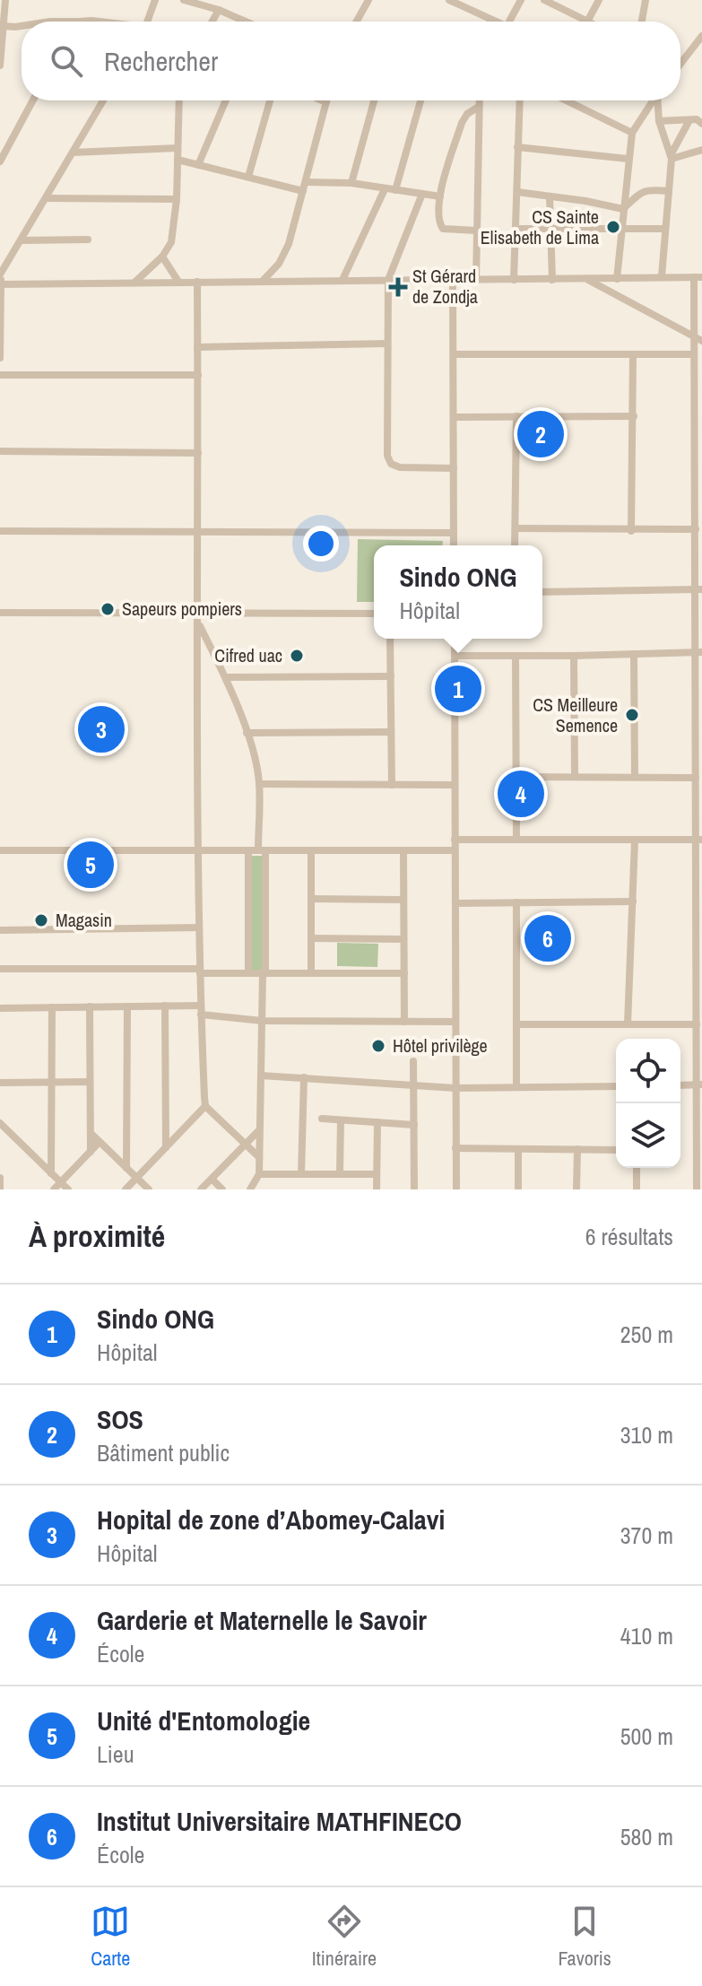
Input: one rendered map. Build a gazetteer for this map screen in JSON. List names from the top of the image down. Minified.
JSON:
{"places":{"other":["CS Sainte Elisabeth de Lima","Sapeurs pompiers","Cifred uac","CS Meilleure Semence","Magasin","Hôtel privilège"],"health":["St Gérard de Zondja"]},"page":{"search":"Rechercher","pins":["2","1","3","4","5","6"],"popup":["Sindo ONG","Hôpital"],"heading":["À proximité","6 résultats"],"list":[{"mark":"1","name":"Sindo ONG","note":"Hôpital","value":"250 m"},{"mark":"2","name":"SOS","note":"Bâtiment public","value":"310 m"},{"mark":"3","name":"Hopital de zone d’Abomey-Calavi","note":"Hôpital","value":"370 m"},{"mark":"4","name":"Garderie et Maternelle le Savoir","note":"École","value":"410 m"},{"mark":"5","name":"Unité d'Entomologie","note":"Lieu","value":"500 m"},{"mark":"6","name":"Institut Universitaire MATHFINECO","note":"École","value":"580 m"}],"nav":["Carte","Itinéraire","Favoris"]}}
